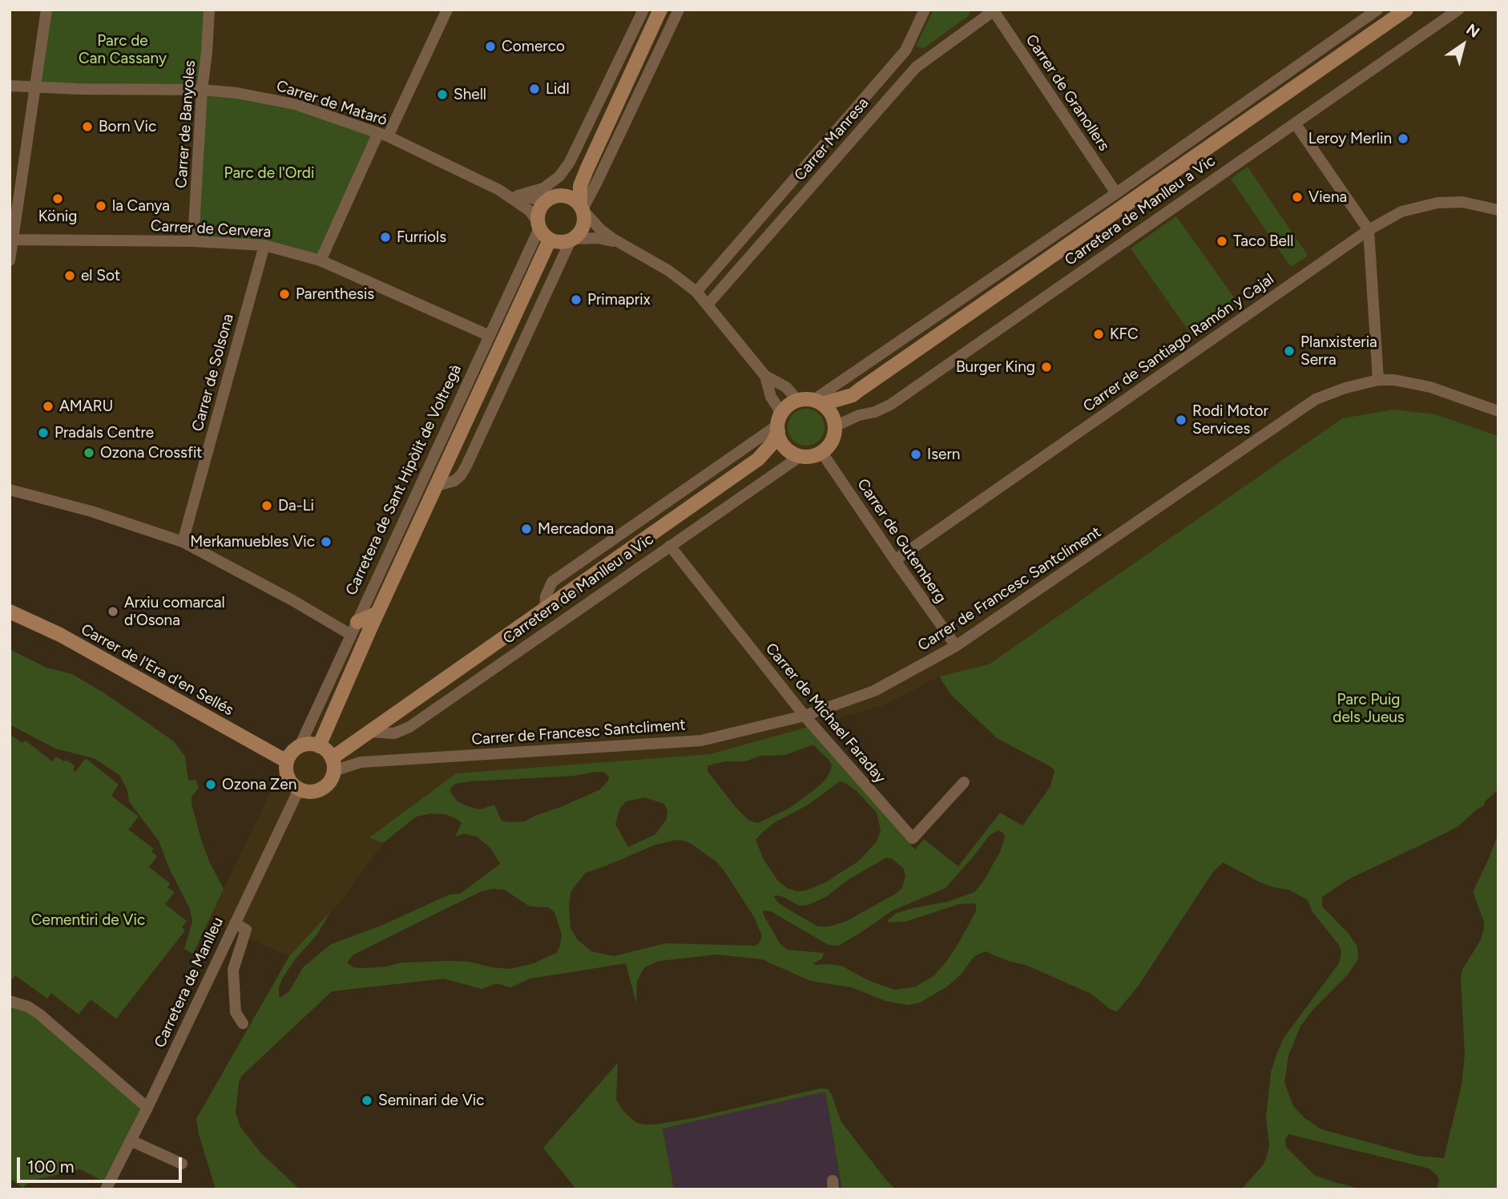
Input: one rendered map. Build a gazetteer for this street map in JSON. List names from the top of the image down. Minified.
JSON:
{"streets":{"street":["Carrer de Granollers","Carrer de Mataró","Carrer de Banyoles","Carrer Manresa","Carretera de Manlleu a Vic","Carrer de Cervera","Carrer de Santiago Ramón y Cajal","Carrer de Solsona","Carretera de Sant Hipòlit de Voltregà","Carrer de Gutemberg","Carrer de Francesc Santcliment","Carrer de l'Era d'en Sellés","Carrer de Michael Faraday","Carretera de Manlleu"]},"crossings":[["Carrer de Granollers","Carrer Manresa"],["Carrer de Granollers","Carretera de Manlleu a Vic"],["Carrer de Mataró","Carrer de Banyoles"],["Carrer de Mataró","Carretera de Sant Hipòlit de Voltregà"],["Carrer de Banyoles","Carrer de Cervera"],["Carretera de Manlleu a Vic","Carretera de Sant Hipòlit de Voltregà"],["Carretera de Manlleu a Vic","Carrer de Gutemberg"],["Carretera de Manlleu a Vic","Carrer de Francesc Santcliment"],["Carretera de Manlleu a Vic","Carrer de l'Era d'en Sellés"],["Carretera de Manlleu a Vic","Carrer de Michael Faraday"],["Carretera de Manlleu a Vic","Carretera de Manlleu"],["Carrer de Cervera","Carrer de Solsona"],["Carrer de Cervera","Carretera de Sant Hipòlit de Voltregà"],["Carrer de Santiago Ramón y Cajal","Carrer de Gutemberg"],["Carretera de Sant Hipòlit de Voltregà","Carrer de Francesc Santcliment"],["Carretera de Sant Hipòlit de Voltregà","Carrer de l'Era d'en Sellés"],["Carretera de Sant Hipòlit de Voltregà","Carretera de Manlleu"],["Carrer de Gutemberg","Carrer de Francesc Santcliment"],["Carrer de Francesc Santcliment","Carrer de l'Era d'en Sellés"],["Carrer de Francesc Santcliment","Carrer de Michael Faraday"],["Carrer de Francesc Santcliment","Carretera de Manlleu"],["Carrer de l'Era d'en Sellés","Carretera de Manlleu"]],"parks":["Parc de Can Cassany","Parc de l'Ordi","Parc Puig dels Jueus","Cementiri de Vic"],"places":["Comerco","Lidl","Shell","Born Vic","Leroy Merlin","Viena","König","la Canya","Furriols","Taco Bell","el Sot","Parenthesis","Primaprix","KFC","Planxisteria Serra","Burger King","AMARU","Rodi Motor Services","Pradals Centre","Ozona Crossfit","Isern","Da-Li","Mercadona","Merkamuebles Vic","Arxiu comarcal d'Osona","Ozona Zen","Seminari de Vic"],"scale_bar":"100 m","north":"top right"}
